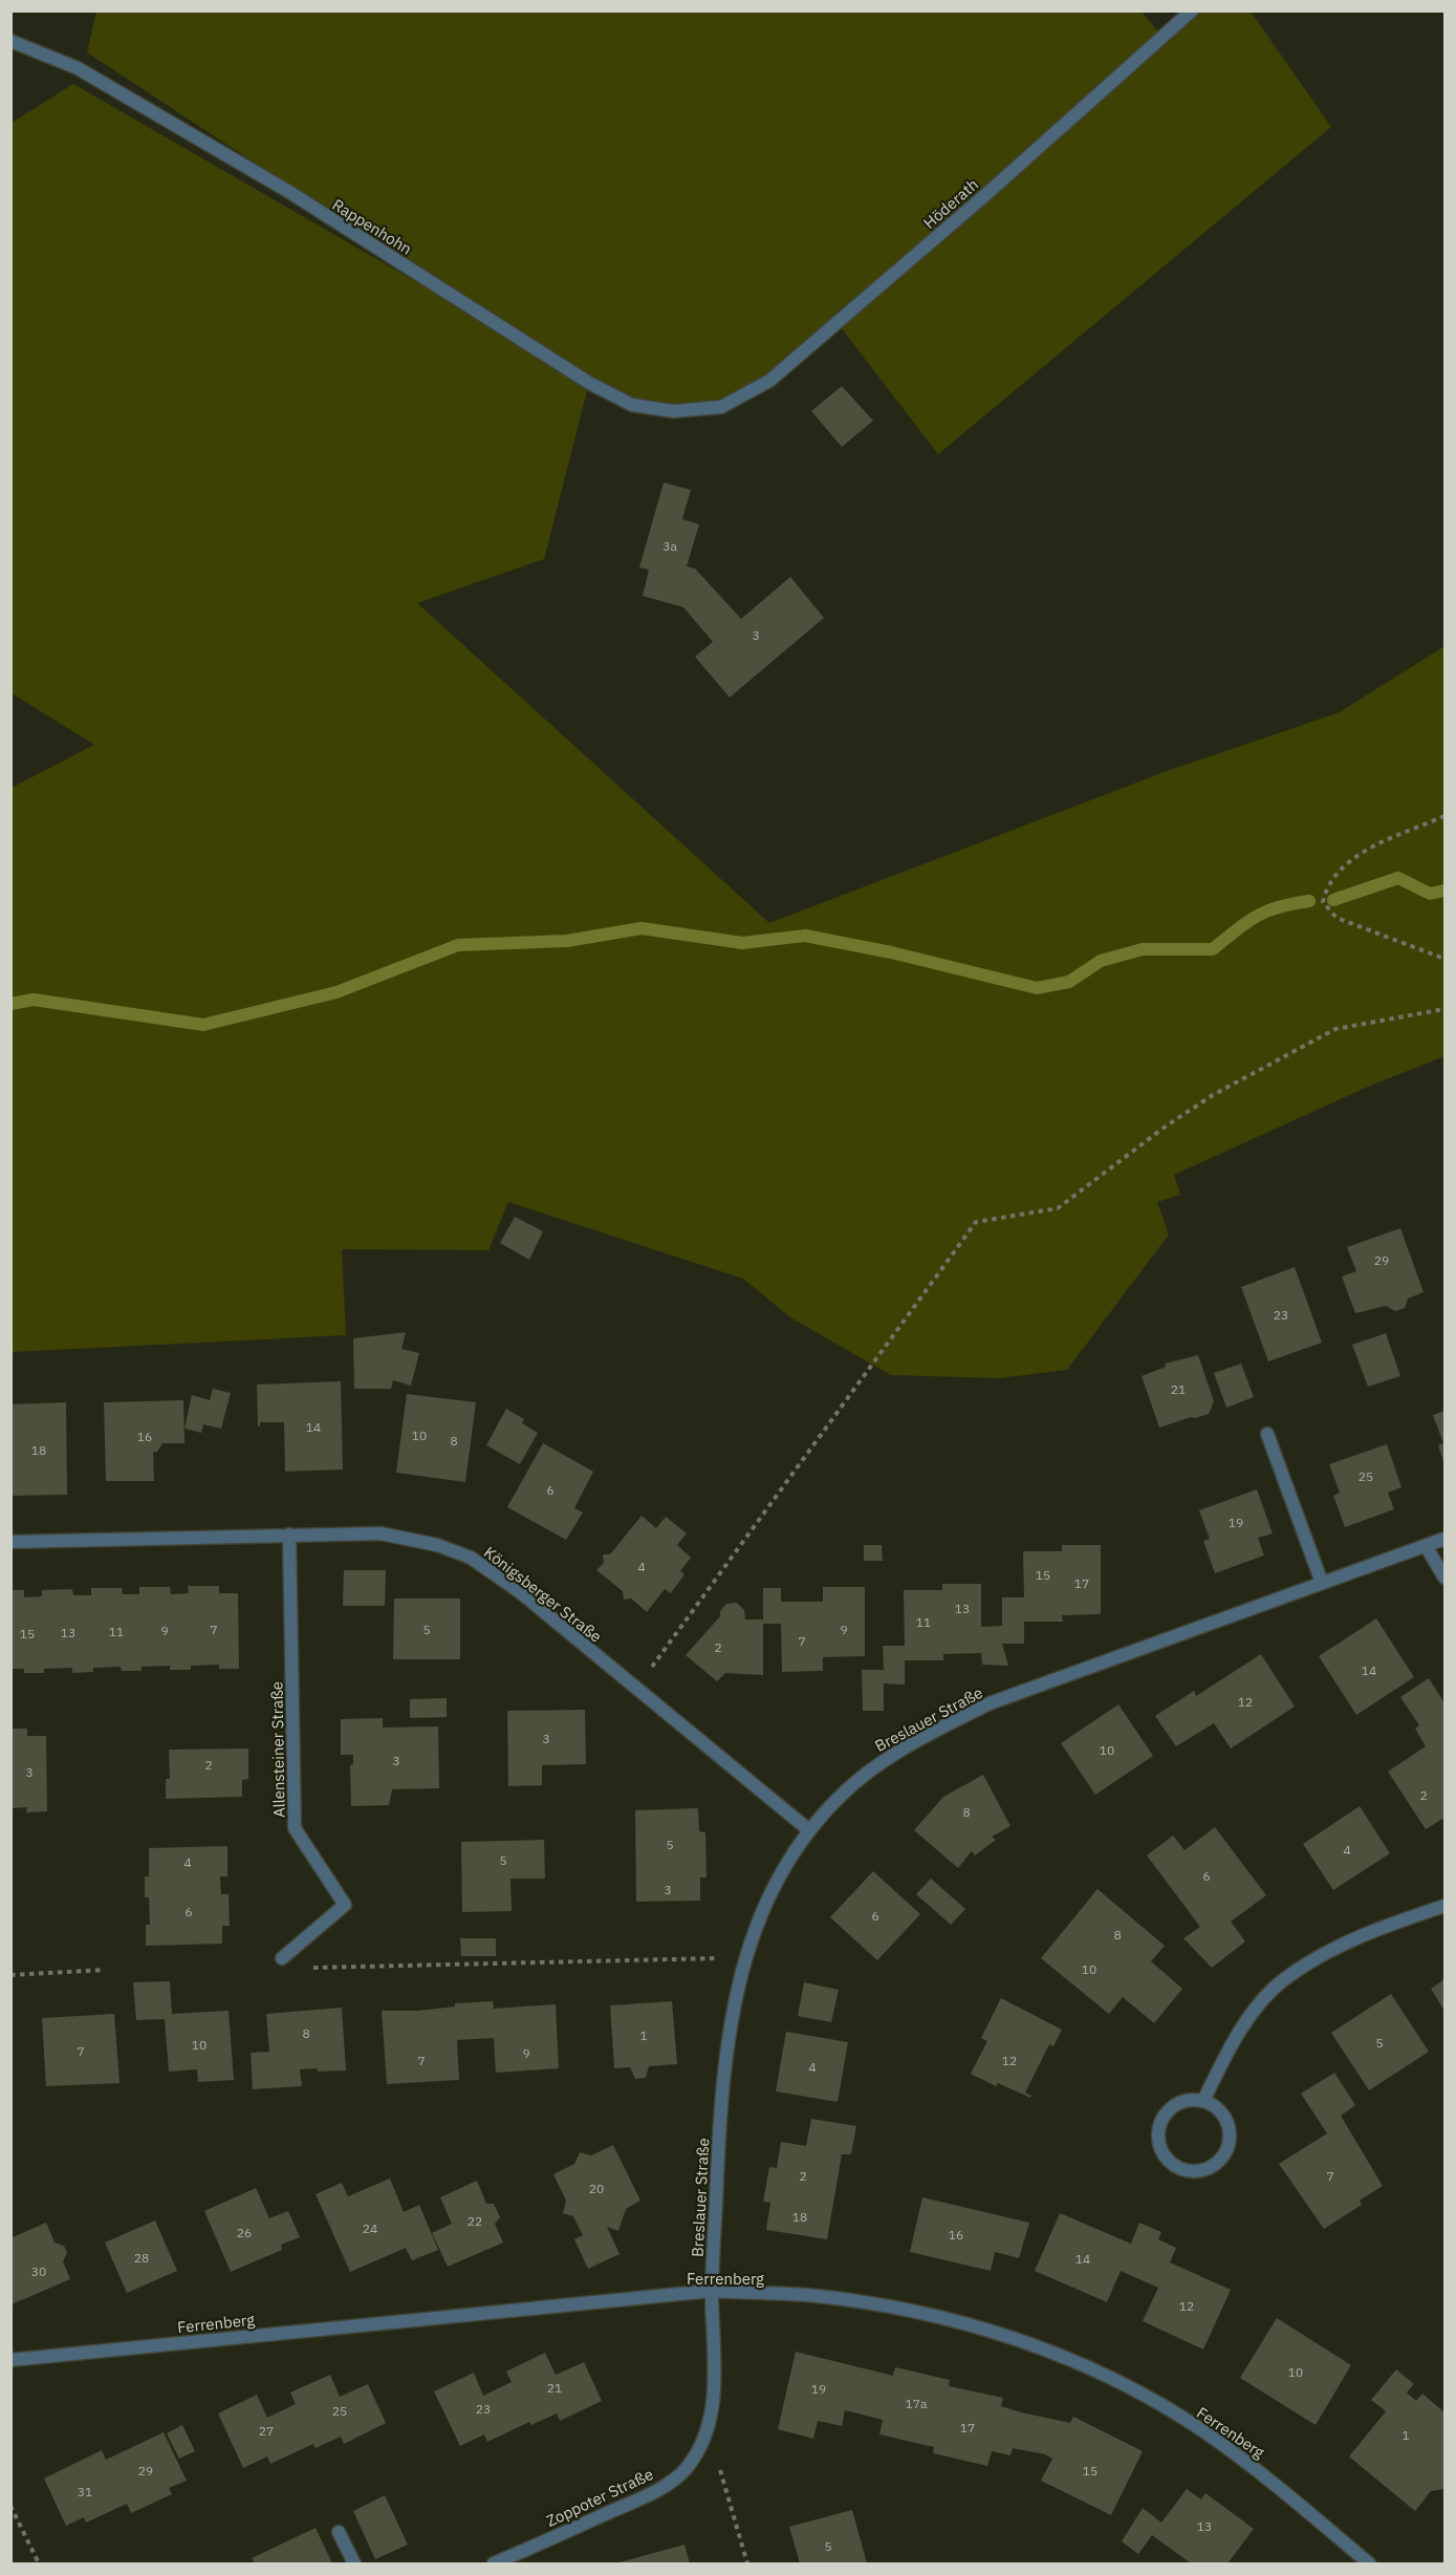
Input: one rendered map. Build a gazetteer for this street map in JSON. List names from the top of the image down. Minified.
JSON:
{"streets":{"street":["Höderath","Rappenhohn","Königsberger Straße","Breslauer Straße","Allensteiner Straße","Ferrenberg","Zoppoter Straße"]},"crossings":[["Höderath","Rappenhohn"],["Königsberger Straße","Breslauer Straße"],["Königsberger Straße","Allensteiner Straße"],["Breslauer Straße","Ferrenberg"],["Breslauer Straße","Zoppoter Straße"],["Ferrenberg","Zoppoter Straße"]],"house_numbers":["3a","3","29","23","21","14","10","16","8","18","25","6","19","4","15","17","13","11","7","5","9","9","11","13","15","7","2","14","12","3","10","3","2","3","2","8","5","4","5","4","6","3","6","6","8","10","8","1","5","10","7","9","7","12","4","2","7","20","18","22","24","26","16","28","14","30","12","10","21","19","17a","23","25","17","27","1","29","15","31","13","5"]}
